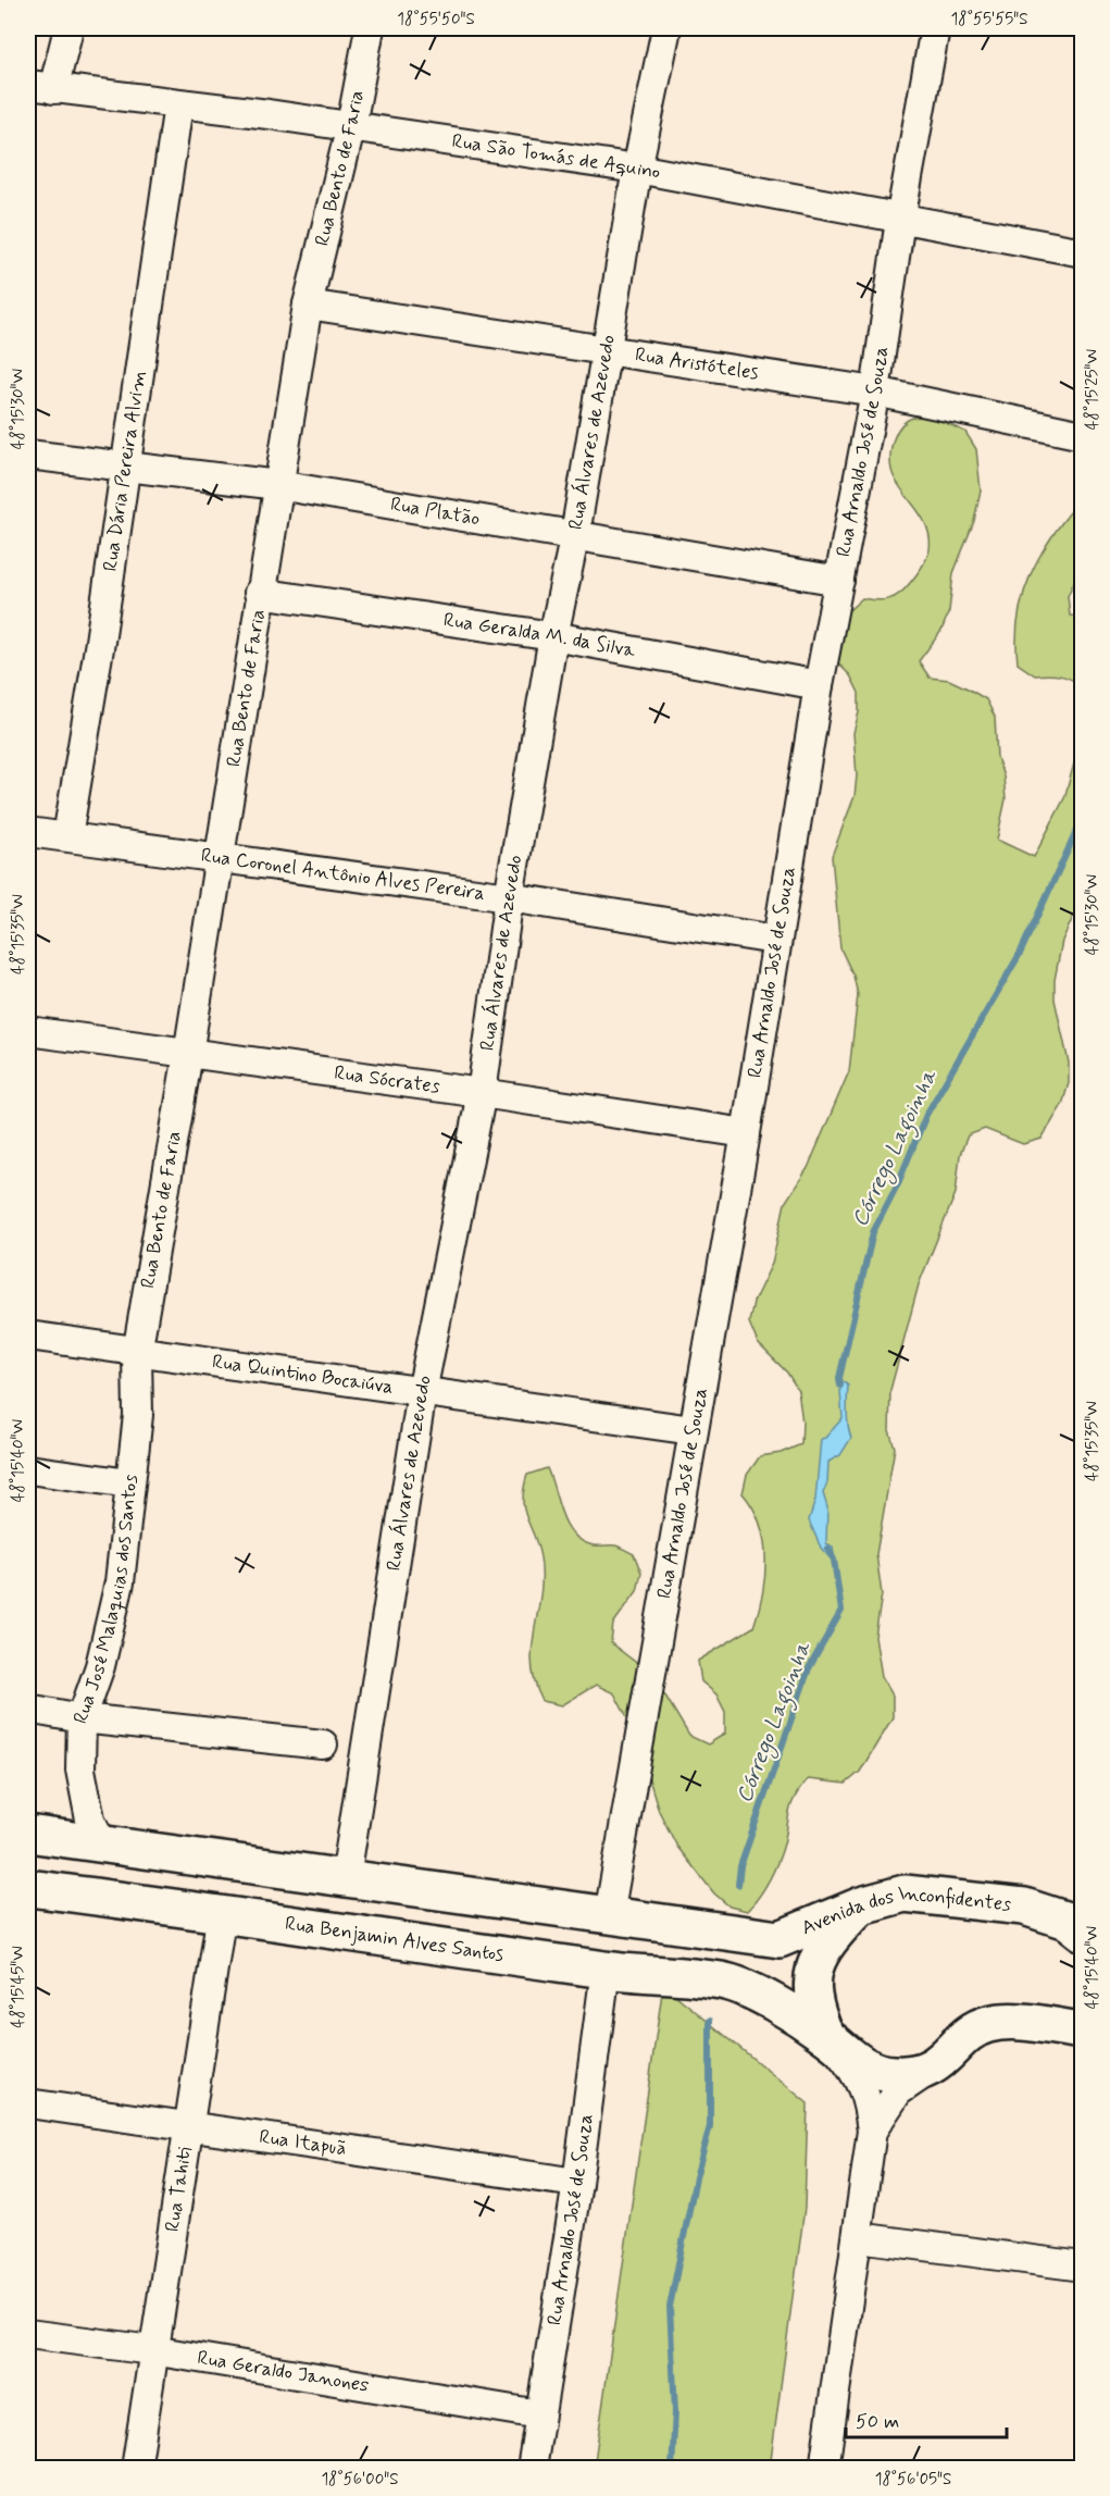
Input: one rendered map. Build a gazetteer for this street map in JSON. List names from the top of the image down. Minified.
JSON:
{"streets":{"main road":["Avenida dos Inconfidentes","Rua Benjamin Alves Santos"],"street":["Rua São Tomás de Aquino","Rua Bento de Faria","Rua Aristóteles","Rua Álvares de Azevedo","Rua Arnaldo José de Souza","Rua Dária Pereira Alvim","Rua Platão","Rua Geralda M. da Silva","Rua Coronel Antônio Alves Pereira","Rua Sócrates","Rua Quintino Bocaiúva","Rua José Malaquias dos Santos","Rua Itapuã","Rua Tahiti","Rua Geraldo Janones"]},"crossings":[["Rua São Tomás de Aquino","Rua Bento de Faria"],["Rua São Tomás de Aquino","Rua Álvares de Azevedo"],["Rua São Tomás de Aquino","Rua Arnaldo José de Souza"],["Rua São Tomás de Aquino","Rua Dária Pereira Alvim"],["Rua Bento de Faria","Rua Aristóteles"],["Rua Bento de Faria","Rua Platão"],["Rua Bento de Faria","Rua Geralda M. da Silva"],["Rua Bento de Faria","Rua Coronel Antônio Alves Pereira"],["Rua Bento de Faria","Rua Sócrates"],["Rua Bento de Faria","Rua Quintino Bocaiúva"],["Rua Bento de Faria","Rua José Malaquias dos Santos"],["Rua Aristóteles","Rua Álvares de Azevedo"],["Rua Aristóteles","Rua Arnaldo José de Souza"],["Rua Álvares de Azevedo","Rua Platão"],["Rua Álvares de Azevedo","Rua Geralda M. da Silva"],["Rua Álvares de Azevedo","Rua Coronel Antônio Alves Pereira"],["Rua Álvares de Azevedo","Rua Sócrates"],["Rua Álvares de Azevedo","Rua Quintino Bocaiúva"],["Rua Arnaldo José de Souza","Rua Platão"],["Rua Arnaldo José de Souza","Rua Geralda M. da Silva"],["Rua Arnaldo José de Souza","Rua Coronel Antônio Alves Pereira"],["Rua Arnaldo José de Souza","Rua Sócrates"],["Rua Arnaldo José de Souza","Rua Quintino Bocaiúva"],["Rua Arnaldo José de Souza","Avenida dos Inconfidentes"],["Rua Arnaldo José de Souza","Rua Benjamin Alves Santos"],["Rua Arnaldo José de Souza","Rua Itapuã"],["Rua Arnaldo José de Souza","Rua Geraldo Janones"],["Rua Dária Pereira Alvim","Rua Platão"],["Rua Dária Pereira Alvim","Rua Coronel Antônio Alves Pereira"],["Rua Quintino Bocaiúva","Rua José Malaquias dos Santos"],["Rua Benjamin Alves Santos","Rua Tahiti"],["Rua Itapuã","Rua Tahiti"],["Rua Tahiti","Rua Geraldo Janones"]],"water":["Córrego Lagoinha"],"scale_bar":"50 m","coordinates":["18°55'50\"S","18°55'55\"S","48°15'25\"W","48°15'30\"W","48°15'35\"W","48°15'40\"W","48°15'45\"W","18°56'00\"S","18°56'05\"S"]}
